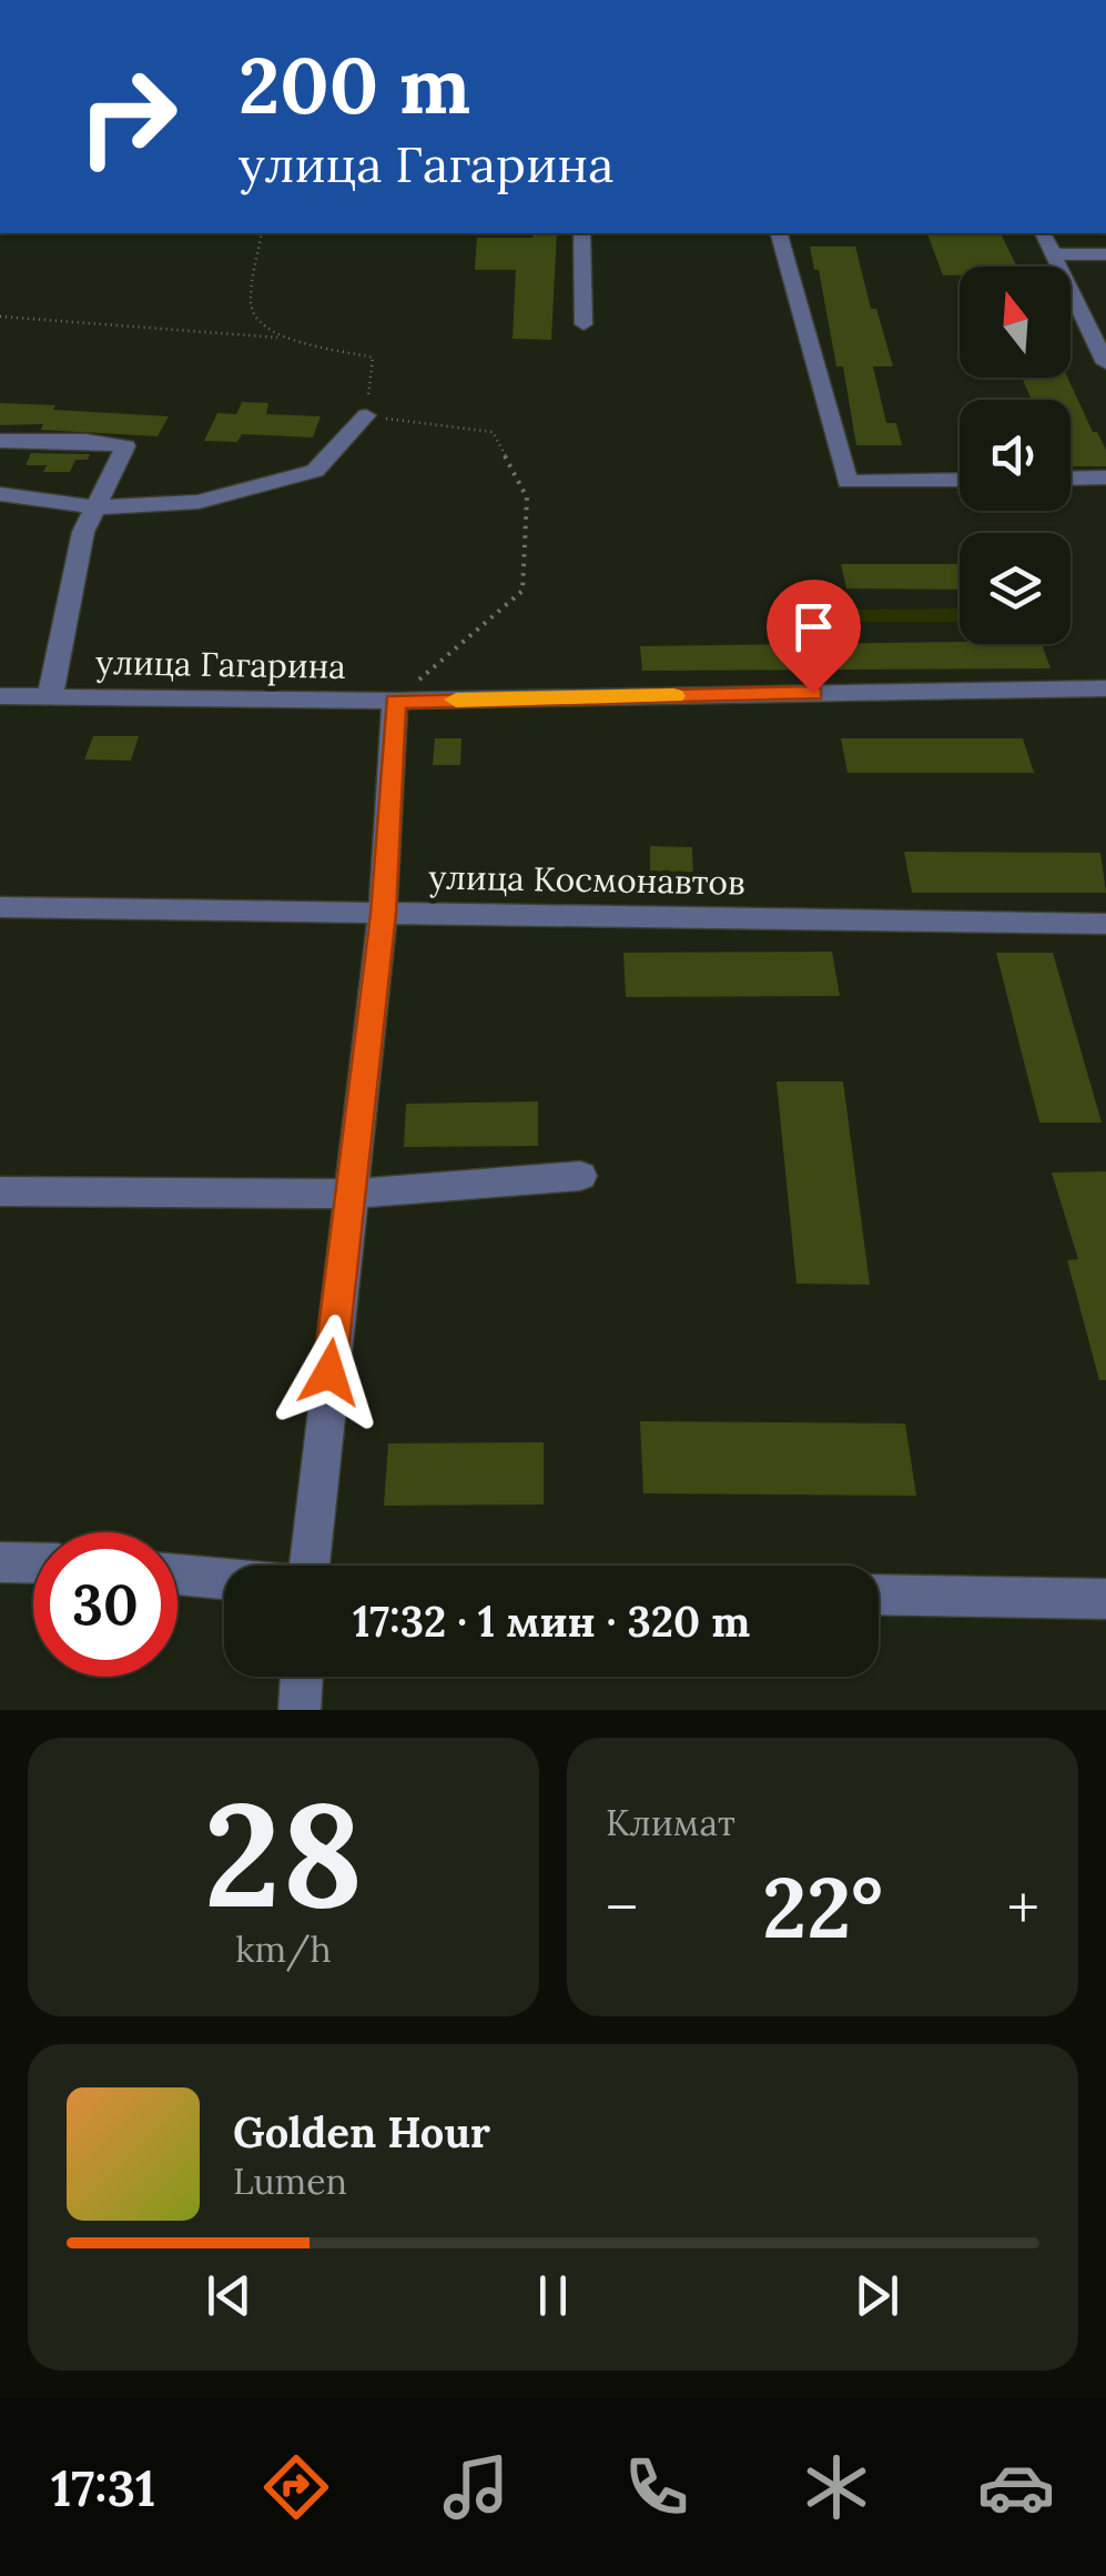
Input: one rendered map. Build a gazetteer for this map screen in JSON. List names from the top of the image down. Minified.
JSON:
{"streets":{"street":["улица Гагарина","улица Космонавтов"]},"north":"top","page":{"turn":["200 m","улица Гагарина"],"limit":"30","trip":"17:32 · 1 мин · 320 m","tile":[["28","km/h"],"Климат"],"heat":["−","22°","+"],"song":["Golden Hour","Lumen"],"tabs":"17:31"}}
